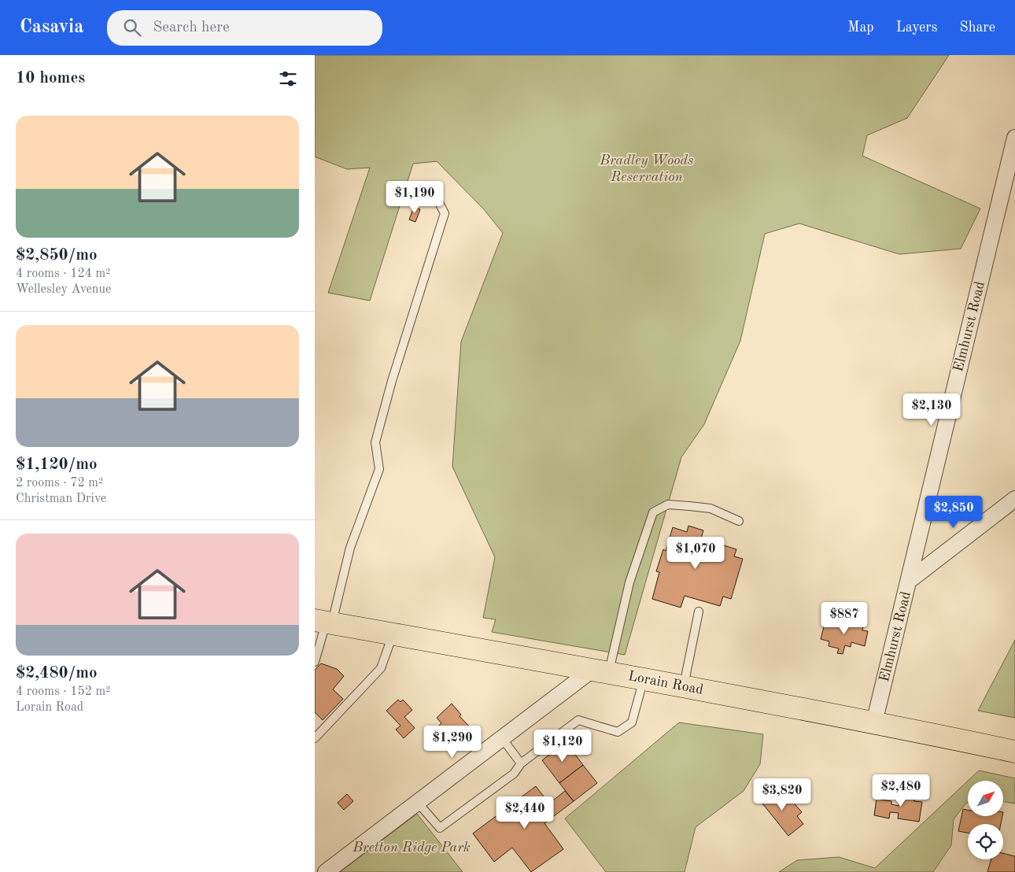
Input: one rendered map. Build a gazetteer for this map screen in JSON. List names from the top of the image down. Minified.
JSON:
{"streets":{"main road":["Lorain Road"],"street":["Elmhurst Road"]},"crossings":[["Elmhurst Road","Lorain Road"]],"parks":["Bradley Woods Reservation","Bretton Ridge Park"],"north":"top right","page":{"header":"Casavia","search":"Search here","nav":["Map","Layers","Share"],"heading":"10 homes","list":[{"name":"$2,850/mo","note":"4 rooms · 124 m² · Wellesley Avenue"},{"name":"$1,120/mo","note":"2 rooms · 72 m² · Christman Drive"},{"name":"$2,480/mo","note":"4 rooms · 152 m² · Lorain Road"}],"price":["$1,190","$2,130","$2,850","$1,070","$887","$1,290","$1,120","$2,480","$3,820","$2,440"]}}
